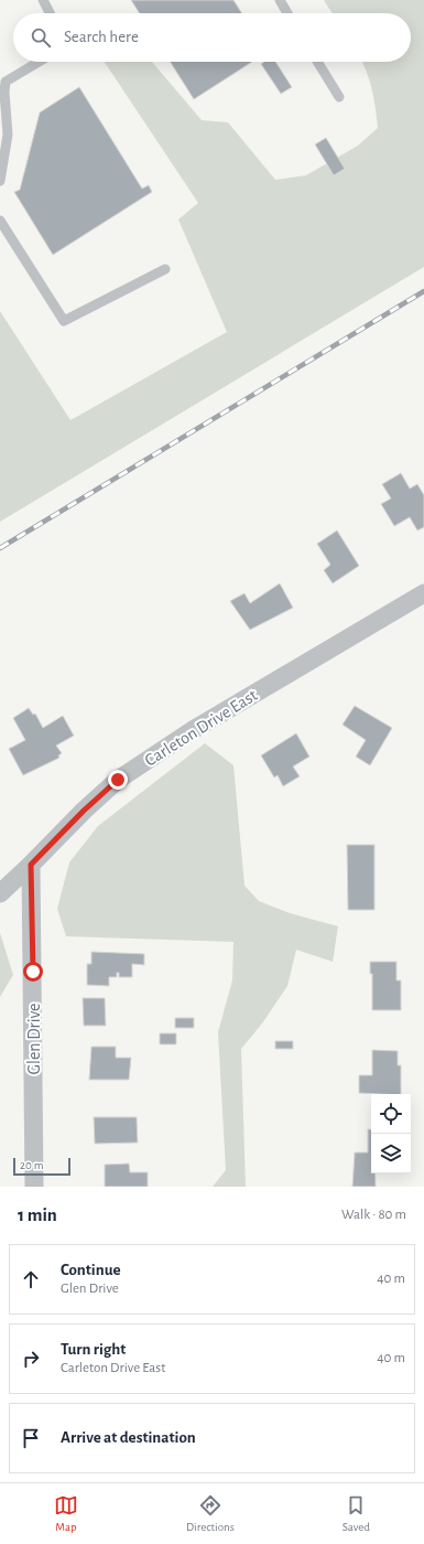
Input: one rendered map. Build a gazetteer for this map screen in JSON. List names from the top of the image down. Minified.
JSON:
{"streets":{"street":["Carleton Drive East","Glen Drive"]},"crossings":[["Carleton Drive East","Glen Drive"]],"scale_bar":"20 m","page":{"search":"Search here","scale":"20 m","heading":["1 min","Walk · 80 m"],"list":[["Continue","Glen Drive","40 m"],["Turn right","Carleton Drive East","40 m"],"Arrive at destination"],"nav":["Map","Directions","Saved"]}}
